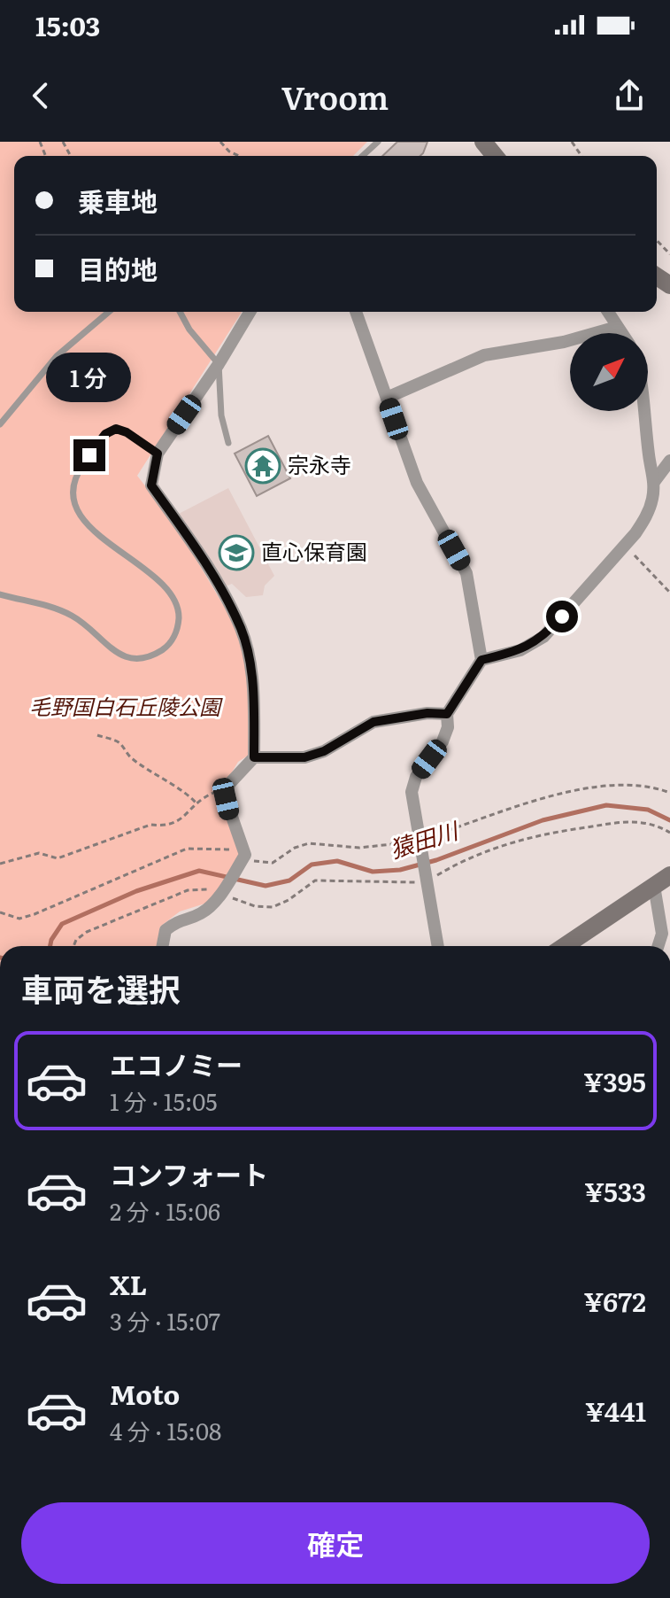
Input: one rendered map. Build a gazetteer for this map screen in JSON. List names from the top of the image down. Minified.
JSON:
{"water":["猿田川"],"parks":["毛野国白石丘陵公園"],"places":{"temple":["宗永寺"],"school or university":["直心保育園"]},"north":"top right","page":{"status":"15:03","header":"Vroom","banner":["乗車地","目的地"],"bubble":"1 分","heading":"車両を選択","list":[{"name":"エコノミー","note":"1 分 · 15:05","value":"¥395"},{"name":"コンフォート","note":"2 分 · 15:06","value":"¥533"},{"name":"XL","note":"3 分 · 15:07","value":"¥672"},{"name":"Moto","note":"4 分 · 15:08","value":"¥441"}],"buttons":"確定"}}
